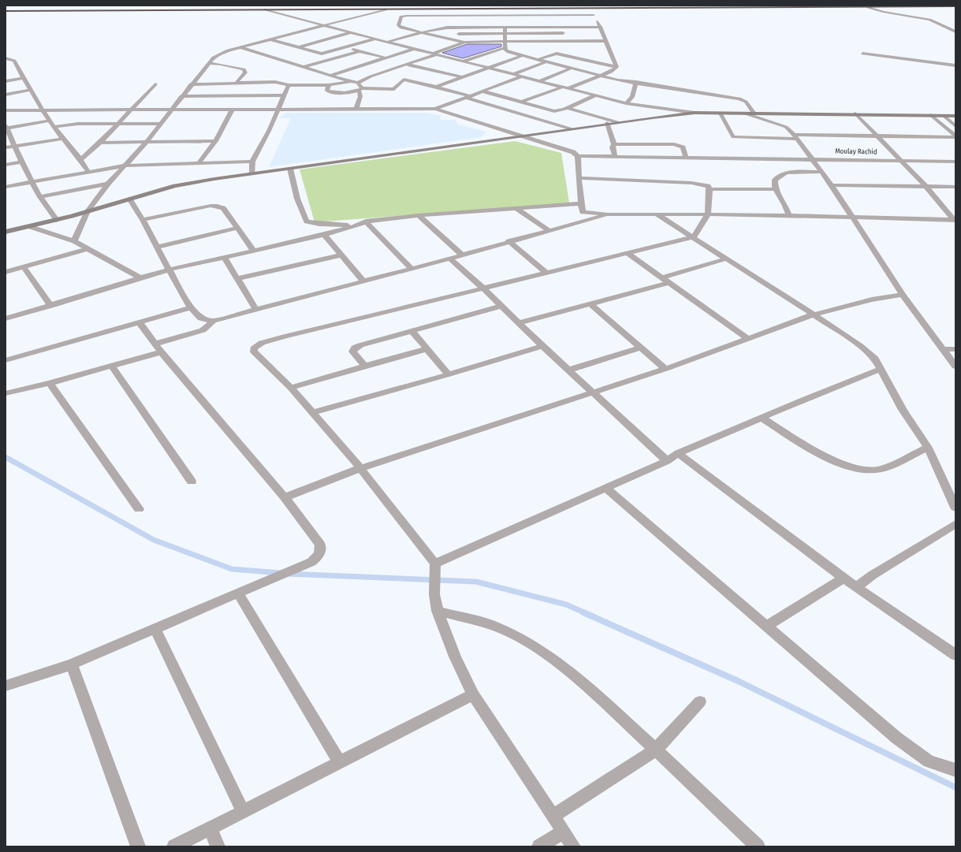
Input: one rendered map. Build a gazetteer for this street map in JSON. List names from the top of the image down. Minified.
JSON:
{"streets":{"street":["Moulay Rachid"]}}
